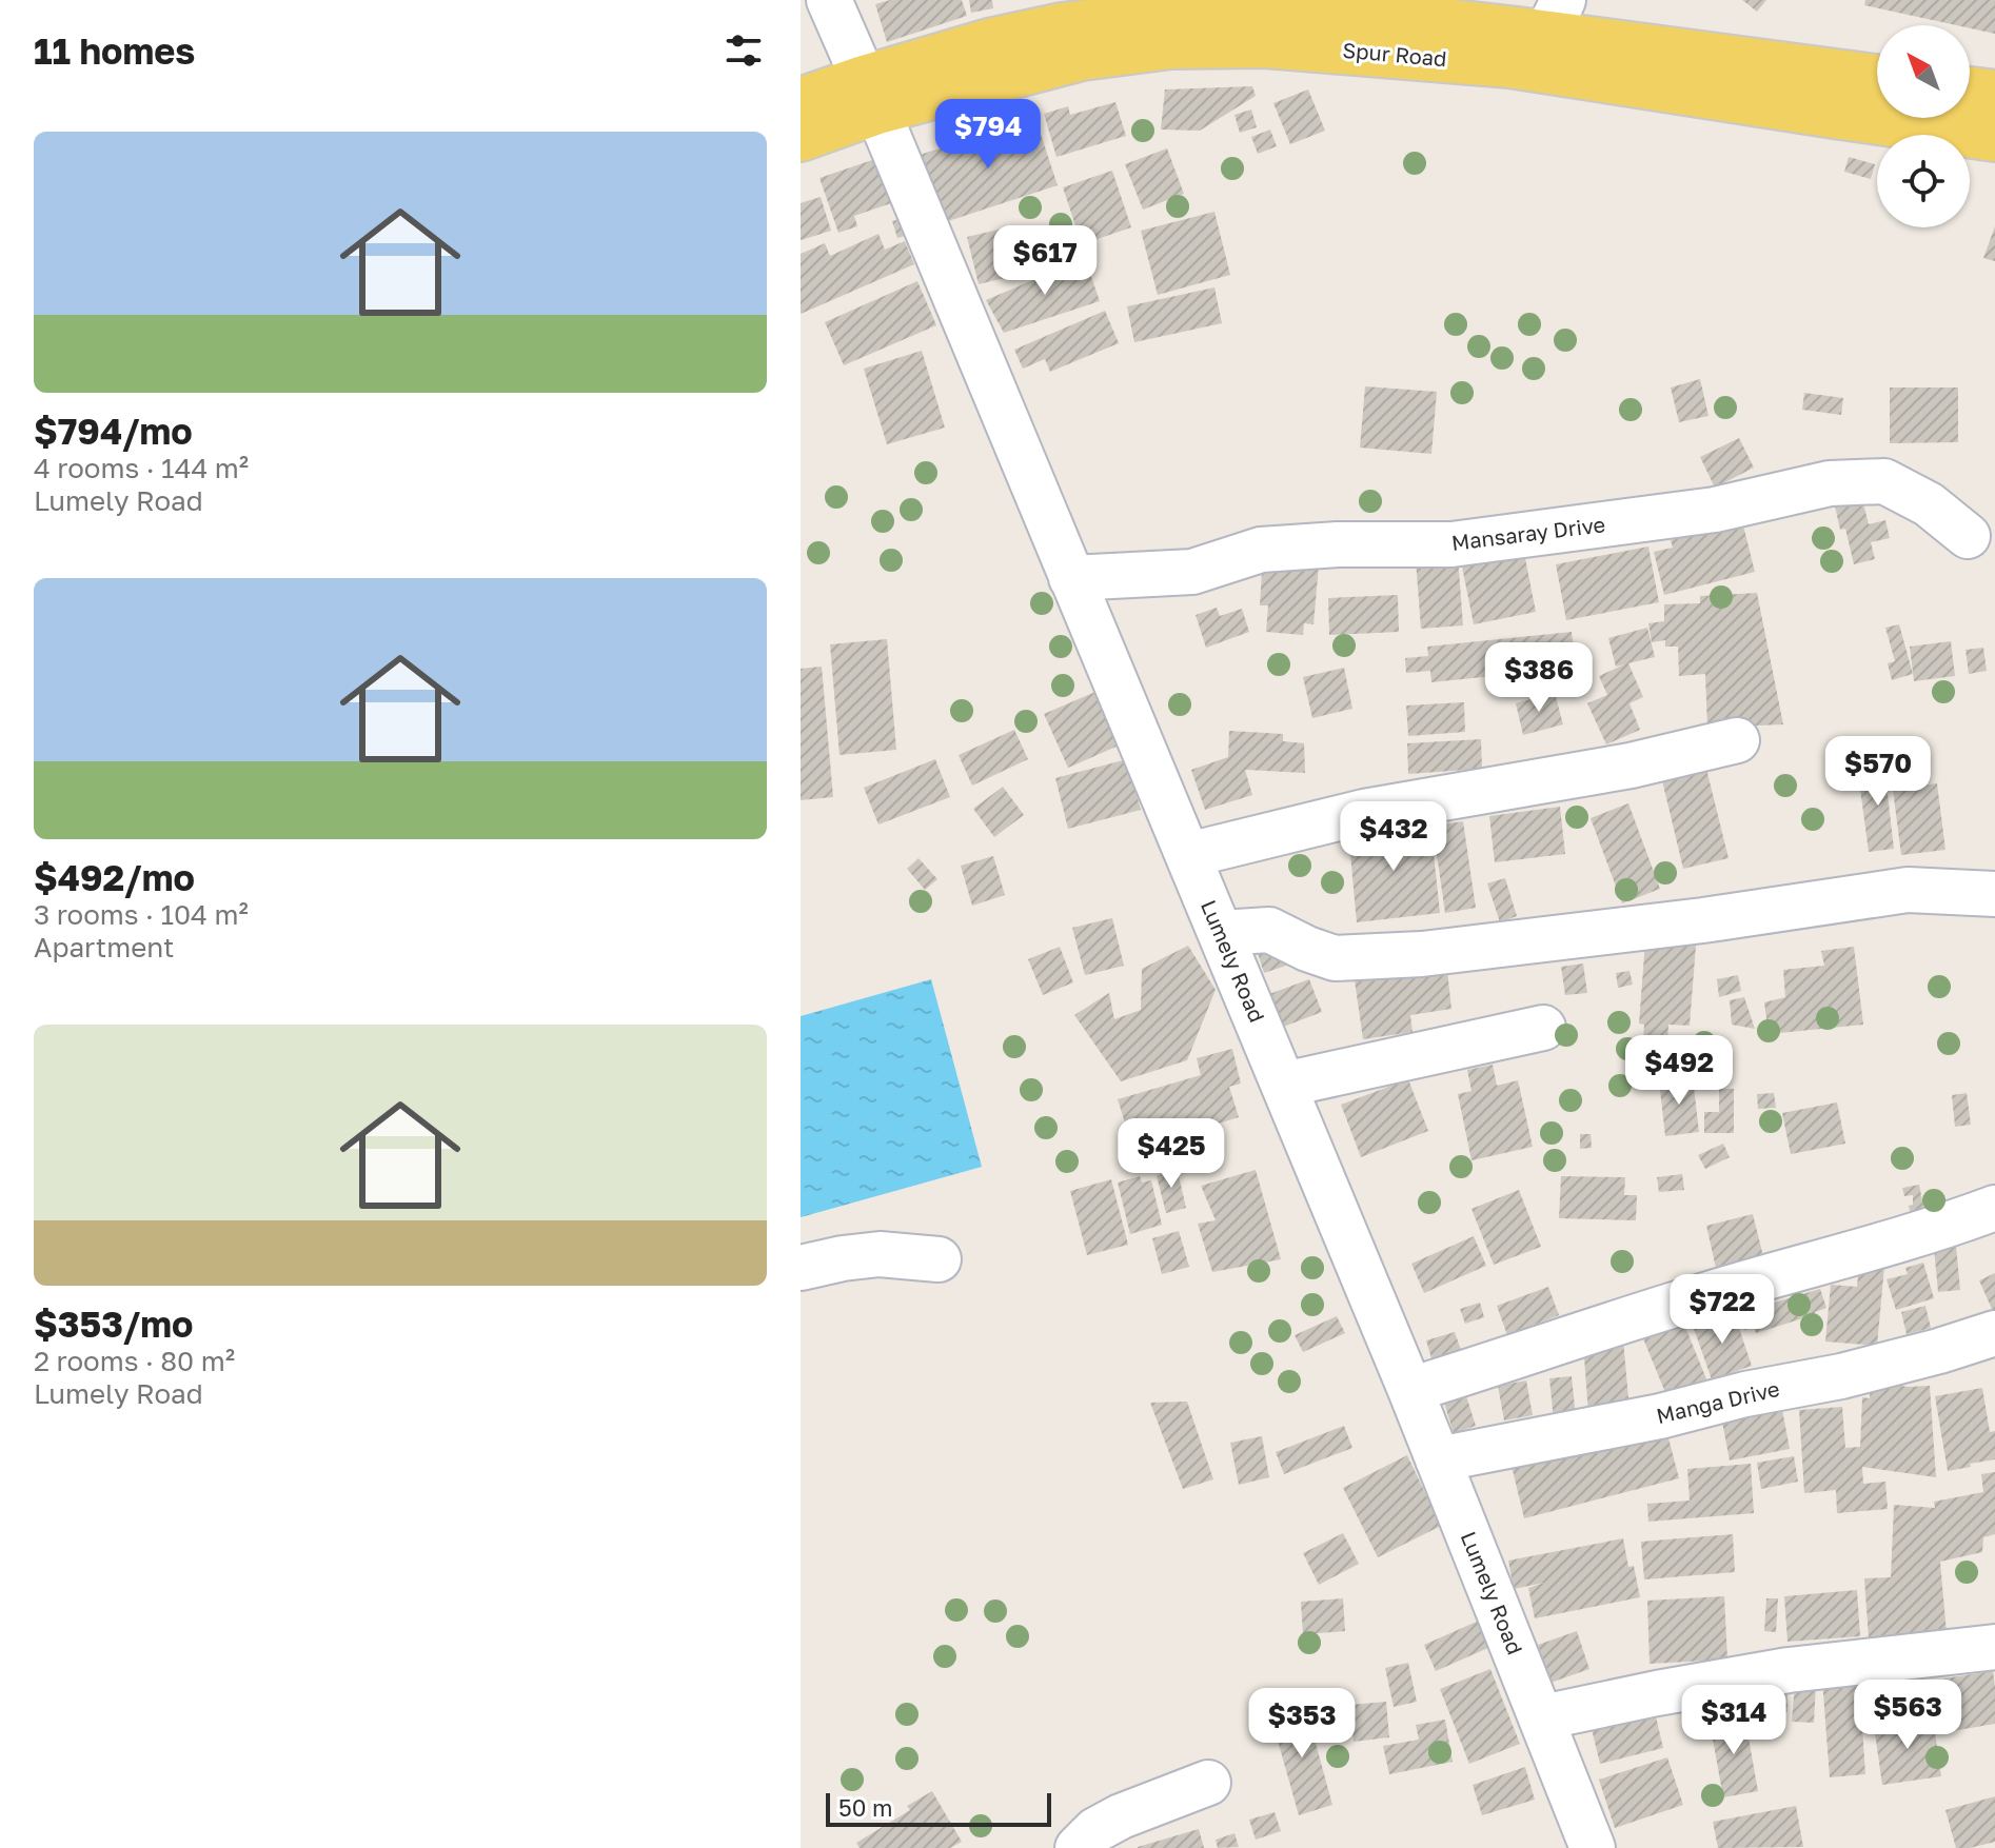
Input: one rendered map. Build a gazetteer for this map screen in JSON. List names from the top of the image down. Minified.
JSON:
{"streets":{"main road":["Spur Road"],"street":["Mansaray Drive","Lumely Road","Manga Drive"]},"crossings":[["Spur Road","Lumely Road"],["Mansaray Drive","Lumely Road"],["Lumely Road","Manga Drive"]],"scale_bar":"50 m","north":"top left","page":{"heading":"11 homes","price":["$794","$617","$386","$570","$432","$492","$425","$722","$563","$314","$353"],"list":[{"name":"$794/mo","note":"4 rooms · 144 m² · Lumely Road"},{"name":"$492/mo","note":"3 rooms · 104 m² · Apartment"},{"name":"$353/mo","note":"2 rooms · 80 m² · Lumely Road"}],"scale":"50 m"}}
